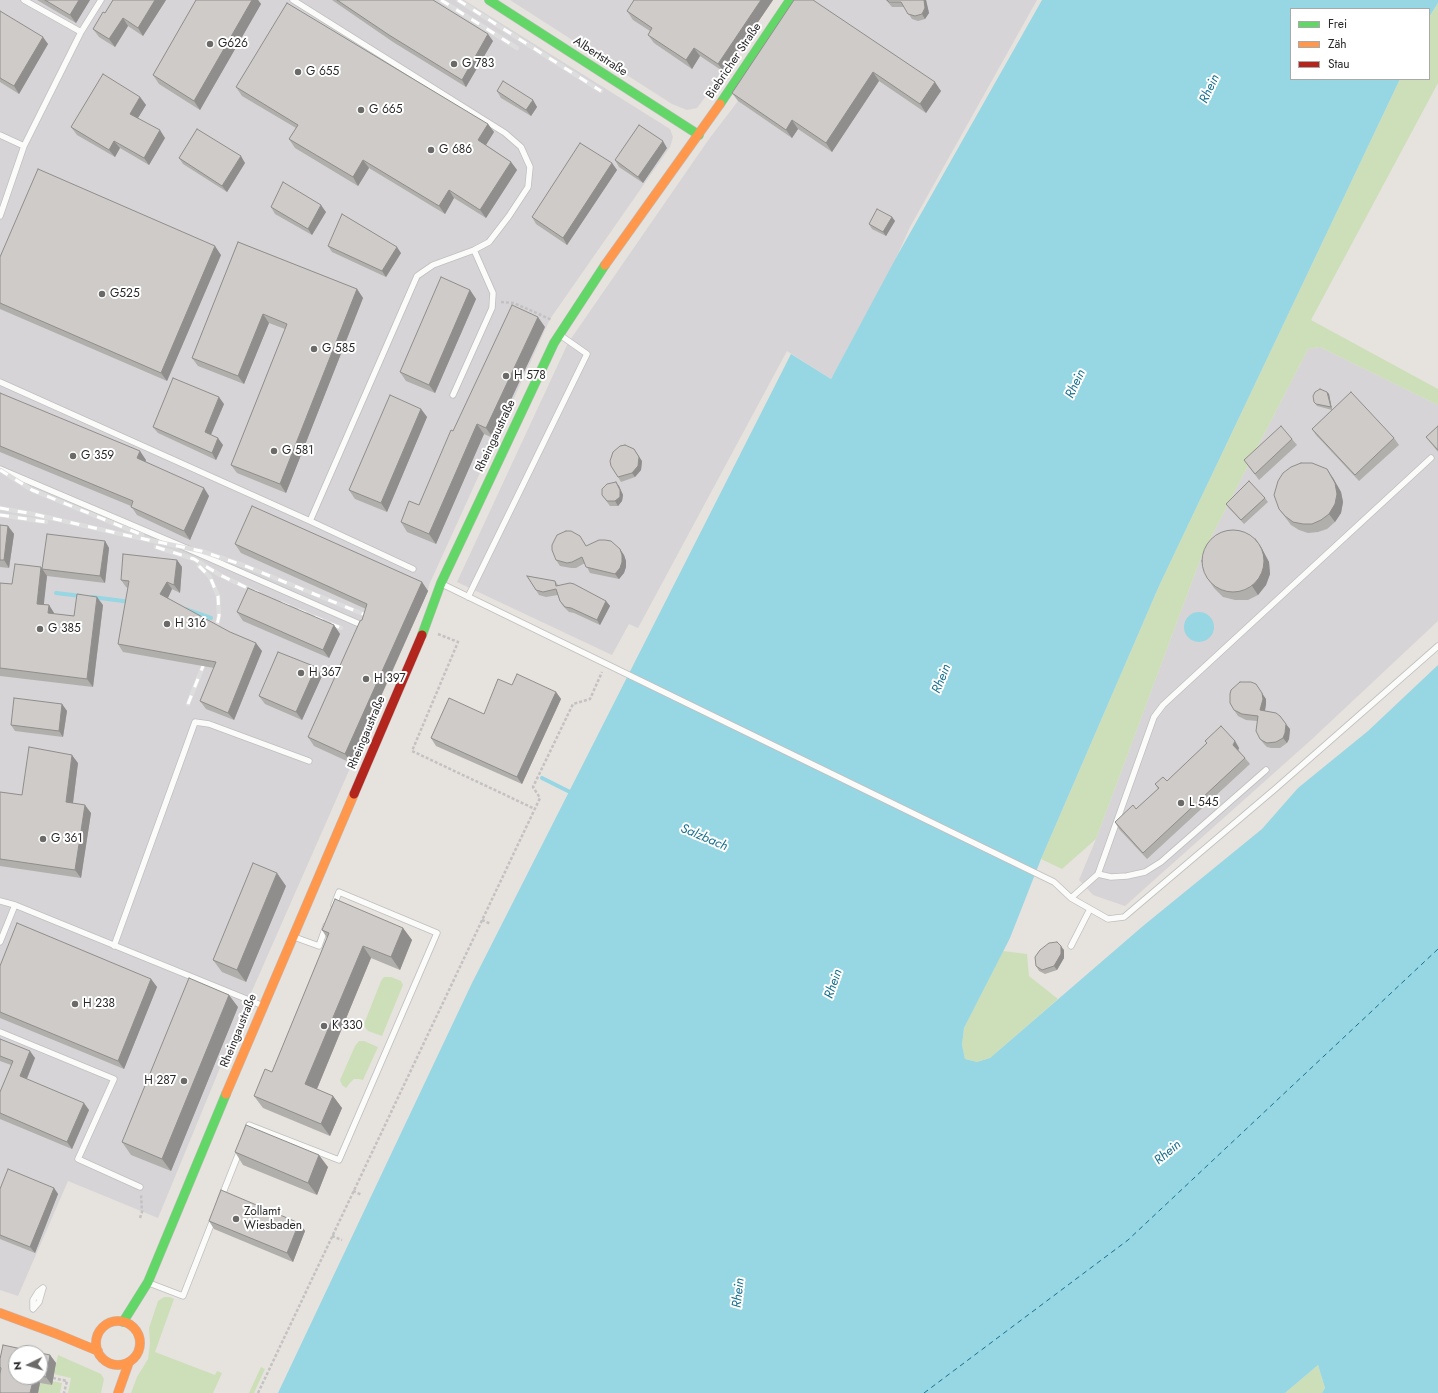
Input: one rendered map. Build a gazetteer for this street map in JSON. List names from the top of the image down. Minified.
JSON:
{"streets":{"street":["Albertstraße","Biebricher Straße","Rheingaustraße"]},"crossings":[["Albertstraße","Biebricher Straße"],["Albertstraße","Rheingaustraße"],["Biebricher Straße","Rheingaustraße"]],"water":["Rhein","Salzbach"],"places":["G626","G 783","G 655","G 665","G 686","G525","G 585","H 578","G 581","G 359","H 316","G 385","H 367","H 397","L 545","G 361","H 238","K 330","H 287","Zollamt Wiesbaden"],"legend":["Frei","Zäh","Stau"],"north":"left"}
